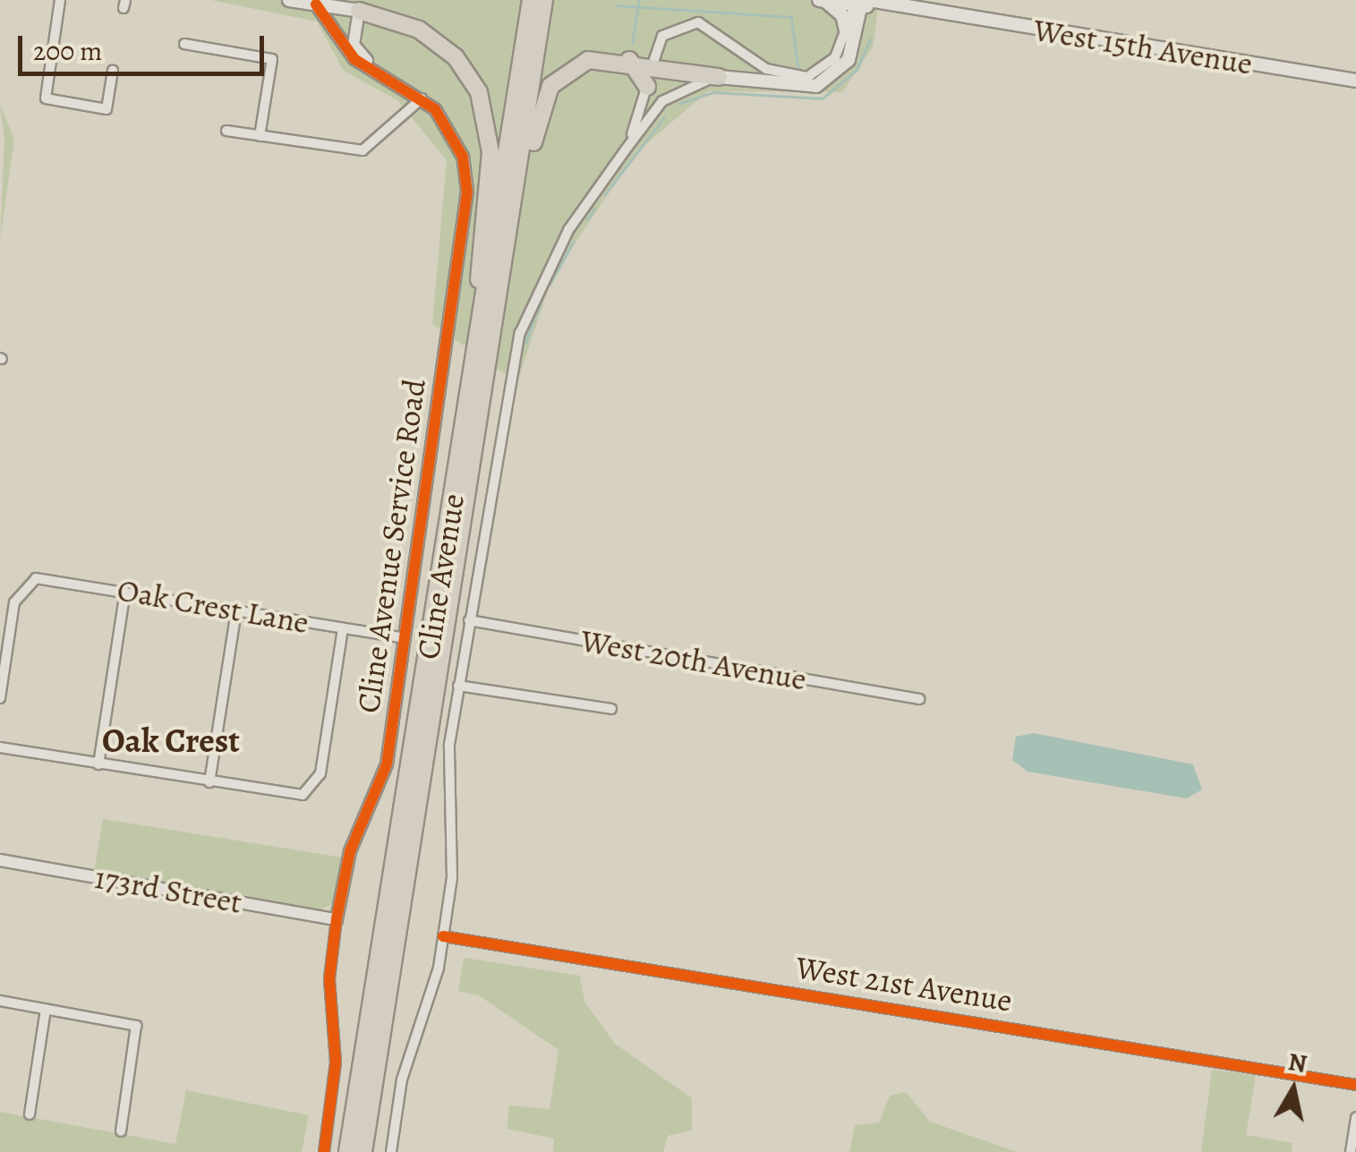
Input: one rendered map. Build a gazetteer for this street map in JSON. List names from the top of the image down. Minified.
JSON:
{"streets":{"highway":["Cline Avenue"],"main road":["West 15th Avenue"],"street":["Cline Avenue Service Road","Oak Crest Lane","West 20th Avenue","173rd Street","West 21st Avenue"]},"crossings":[["West 15th Avenue","Cline Avenue"],["Cline Avenue Service Road","Oak Crest Lane"],["Cline Avenue Service Road","173rd Street"],["Cline Avenue","West 20th Avenue"],["Cline Avenue","West 21st Avenue"]],"districts":["Oak Crest"],"scale_bar":"200 m","north":"top"}
